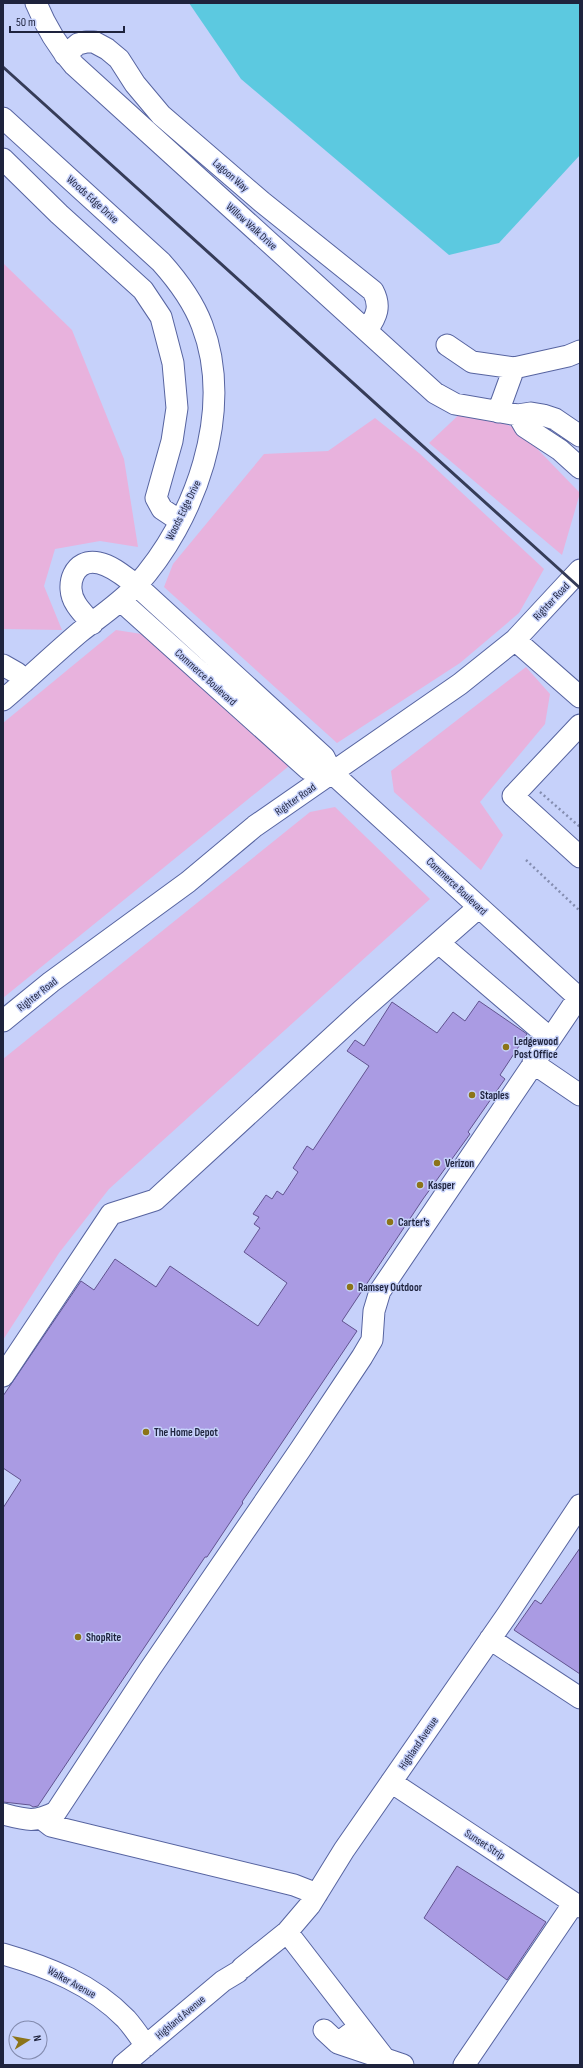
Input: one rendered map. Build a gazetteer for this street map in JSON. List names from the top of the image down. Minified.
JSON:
{"streets":{"street":["Lagoon Way","Woods Edge Drive","Willow Walk Drive","Righter Road","Commerce Boulevard","Highland Avenue","Sunset Strip","Walker Avenue"]},"crossings":[["Lagoon Way","Willow Walk Drive"],["Woods Edge Drive","Commerce Boulevard"],["Righter Road","Commerce Boulevard"],["Highland Avenue","Sunset Strip"],["Highland Avenue","Walker Avenue"]],"places":["Ledgewood Post Office","Staples","Verizon","Kasper","Carter's","Ramsey Outdoor","The Home Depot","ShopRite"],"scale_bar":"50 m","north":"right"}
